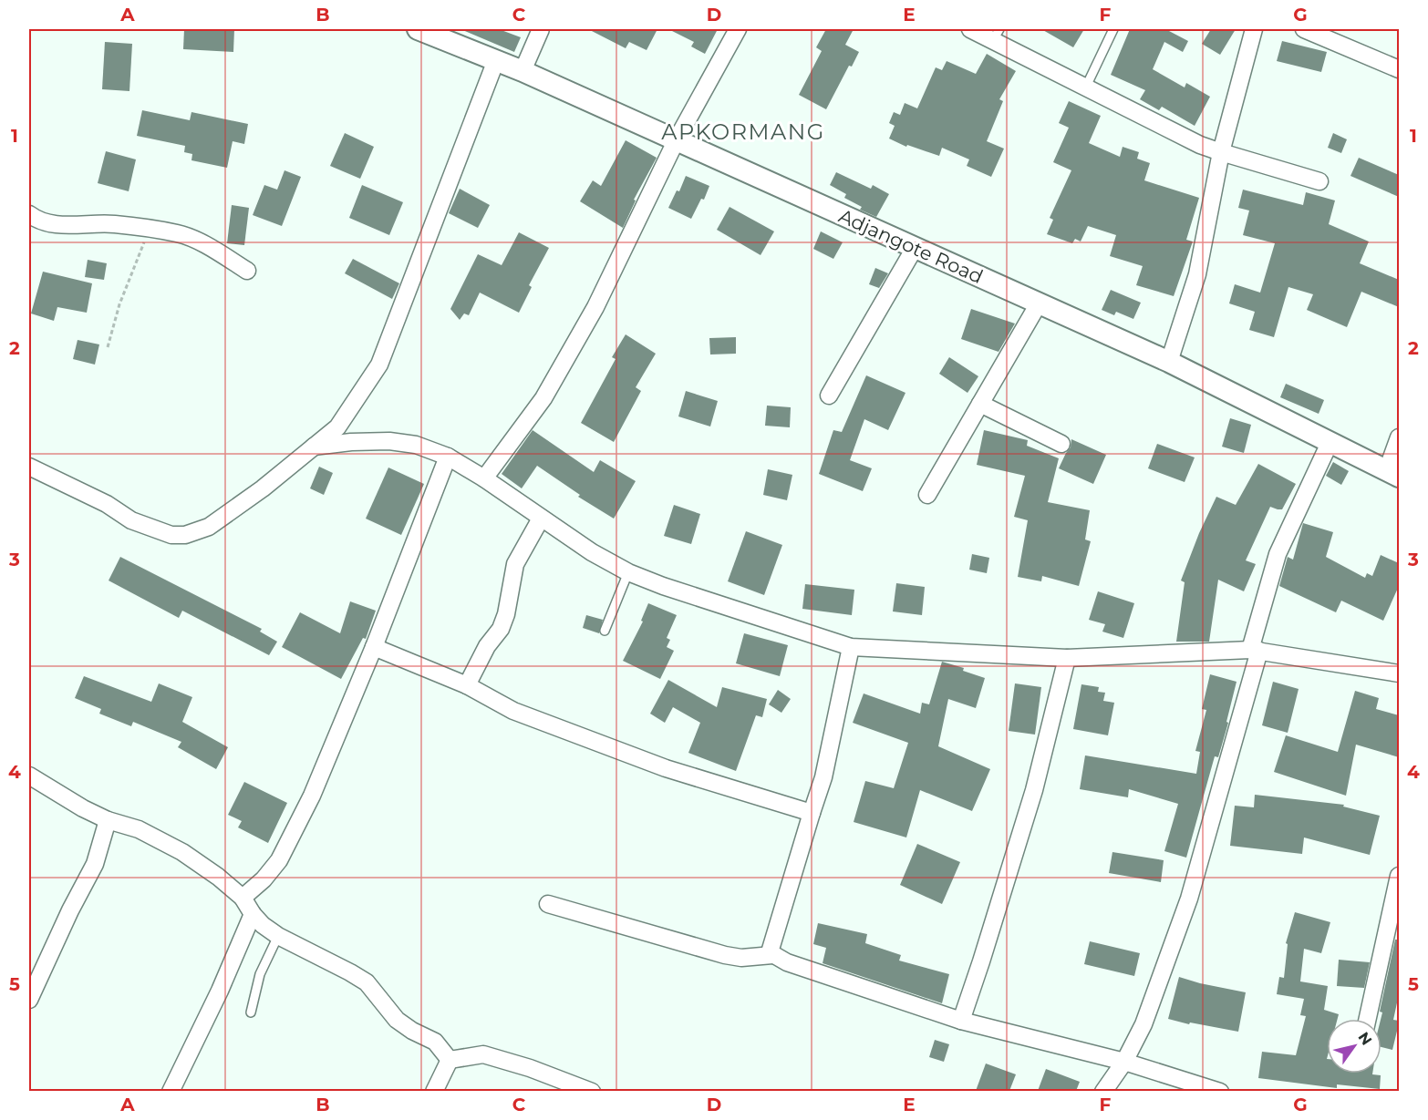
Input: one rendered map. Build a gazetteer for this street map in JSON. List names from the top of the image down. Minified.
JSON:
{"streets":{"street":["Adjangote Road"]},"districts":["APKORMANG"],"north":"top right","grid":{"columns":["A","B","C","D","E","F","G"],"rows":["1","2","3","4","5"]}}
